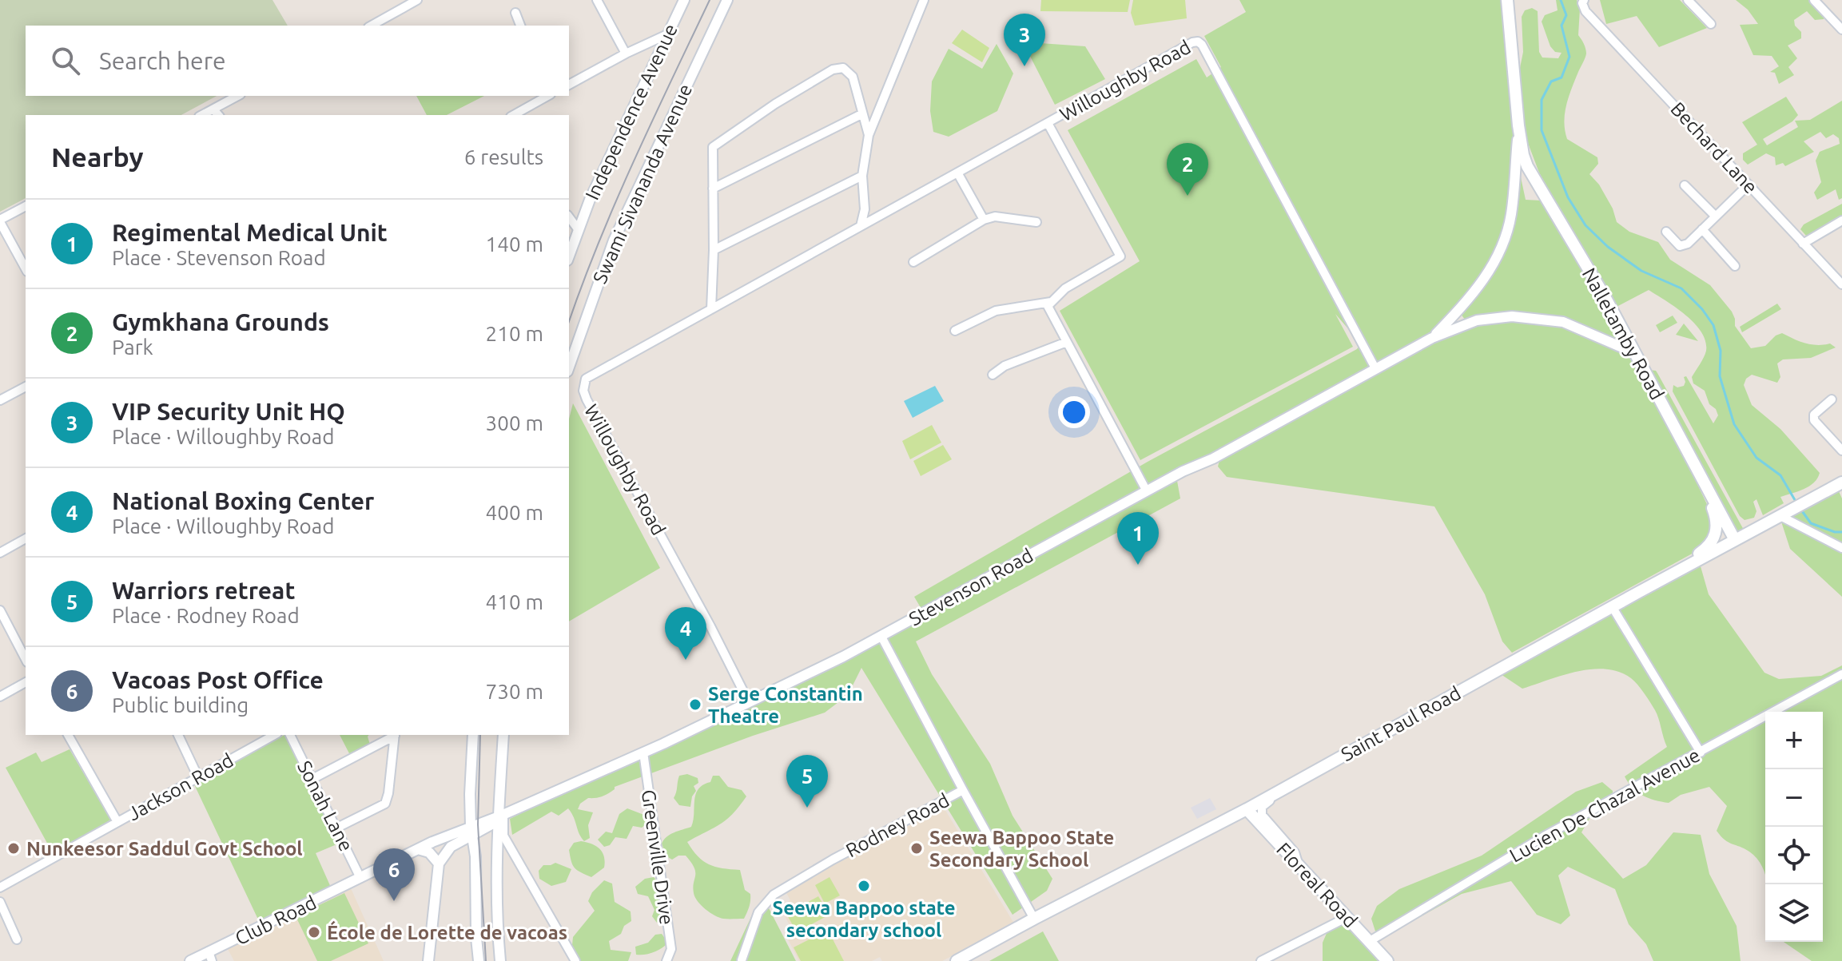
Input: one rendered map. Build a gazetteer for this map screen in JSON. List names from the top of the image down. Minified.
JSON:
{"streets":{"main road":["Nalletamby Road","Saint Paul Road","Floreal Road"],"street":["Willoughby Road","Independence Avenue","Bechard Lane","Swami Sivananda Avenue","Stevenson Road","Jackson Road","Lucien De Chazal Avenue","Sonah Lane","Rodney Road","Greenville Drive","Club Road"]},"crossings":[["Willoughby Road","Stevenson Road"],["Nalletamby Road","Stevenson Road"],["Nalletamby Road","Saint Paul Road"],["Stevenson Road","Greenville Drive"],["Stevenson Road","Club Road"],["Saint Paul Road","Floreal Road"],["Lucien De Chazal Avenue","Floreal Road"],["Sonah Lane","Club Road"]],"places":["Serge Constantin Theatre","Nunkeesor Saddul Govt School","Seewa Bappoo State Secondary School","Seewa Bappoo state secondary school","École de Lorette de vacoas"],"page":{"pins":["3","2","1","4","5","6"],"search":"Search here","heading":["Nearby","6 results"],"list":[{"mark":"1","name":"Regimental Medical Unit","note":"Place · Stevenson Road","value":"140 m"},{"mark":"2","name":"Gymkhana Grounds","note":"Park","value":"210 m"},{"mark":"3","name":"VIP Security Unit HQ","note":"Place · Willoughby Road","value":"300 m"},{"mark":"4","name":"National Boxing Center","note":"Place · Willoughby Road","value":"400 m"},{"mark":"5","name":"Warriors retreat","note":"Place · Rodney Road","value":"410 m"},{"mark":"6","name":"Vacoas Post Office","note":"Public building","value":"730 m"}],"map_buttons":["+","−"]}}
